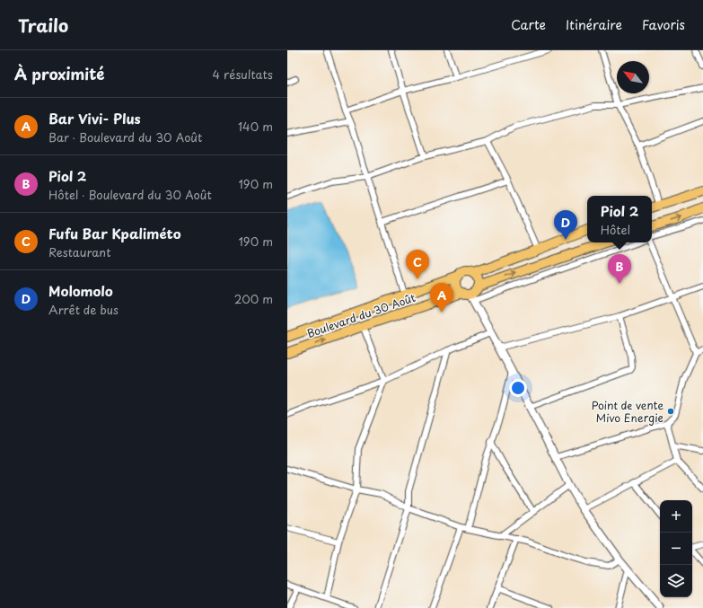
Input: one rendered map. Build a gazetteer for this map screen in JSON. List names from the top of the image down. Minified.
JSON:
{"streets":{"highway":["Boulevard du 30 Août"]},"places":["Point de vente Mivo Energie"],"north":"top left","page":{"header":"Trailo","nav":["Carte","Itinéraire","Favoris"],"heading":["À proximité","4 résultats"],"list":[{"mark":"A","name":"Bar Vivi- Plus","note":"Bar · Boulevard du 30 Août","value":"140 m"},{"mark":"B","name":"Piol 2","note":"Hôtel · Boulevard du 30 Août","value":"190 m"},{"mark":"C","name":"Fufu Bar Kpaliméto","note":"Restaurant","value":"190 m"},{"mark":"D","name":"Molomolo","note":"Arrêt de bus","value":"200 m"}],"popup":["Piol 2","Hôtel"],"pins":["D","C","B","A"],"map_buttons":["+","−"]}}
